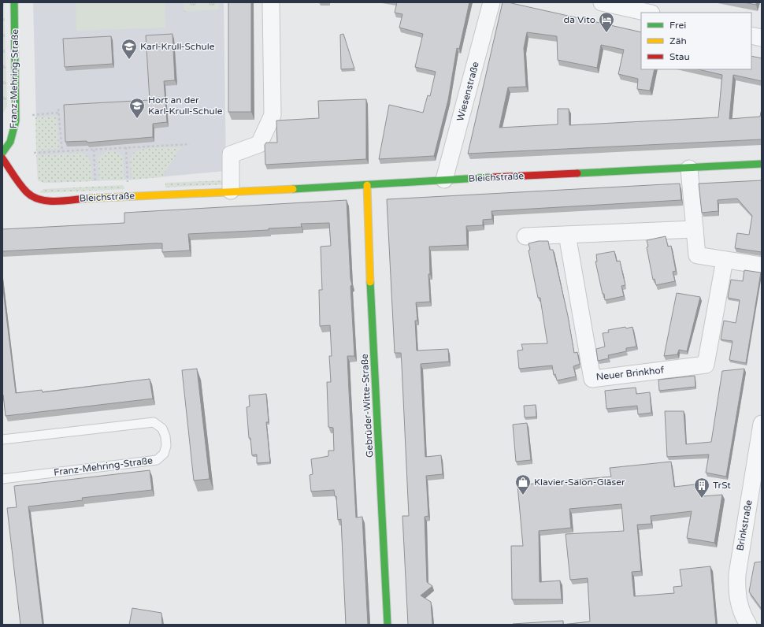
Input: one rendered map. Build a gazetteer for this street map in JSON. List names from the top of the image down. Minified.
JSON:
{"streets":{"street":["Franz-Mehring-Straße","Wiesenstraße","Bleichstraße","Neuer Brinkhof","Gebrüder-Witte-Straße","Brinkstraße"]},"crossings":[["Wiesenstraße","Bleichstraße"],["Bleichstraße","Gebrüder-Witte-Straße"]],"places":{"hotel":["da Vito"],"school or university":["Karl-Krull-Schule","Hort an der Karl-Krull-Schule"],"shop":["Klavier-Salon-Gläser"],"building":["TrSt"]},"legend":["Frei","Zäh","Stau"]}
